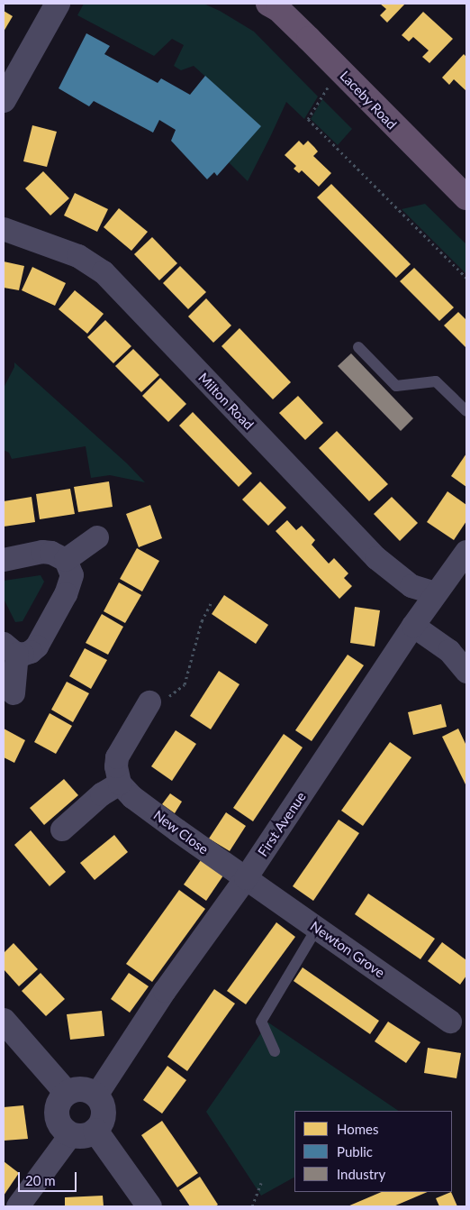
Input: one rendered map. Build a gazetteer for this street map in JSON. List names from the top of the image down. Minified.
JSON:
{"streets":{"highway":["Laceby Road"],"street":["Milton Road","First Avenue","New Close","Newton Grove"]},"crossings":[["Milton Road","First Avenue"],["First Avenue","New Close"],["First Avenue","Newton Grove"],["New Close","Newton Grove"]],"legend":["Homes","Public","Industry"],"scale_bar":"20 m"}
